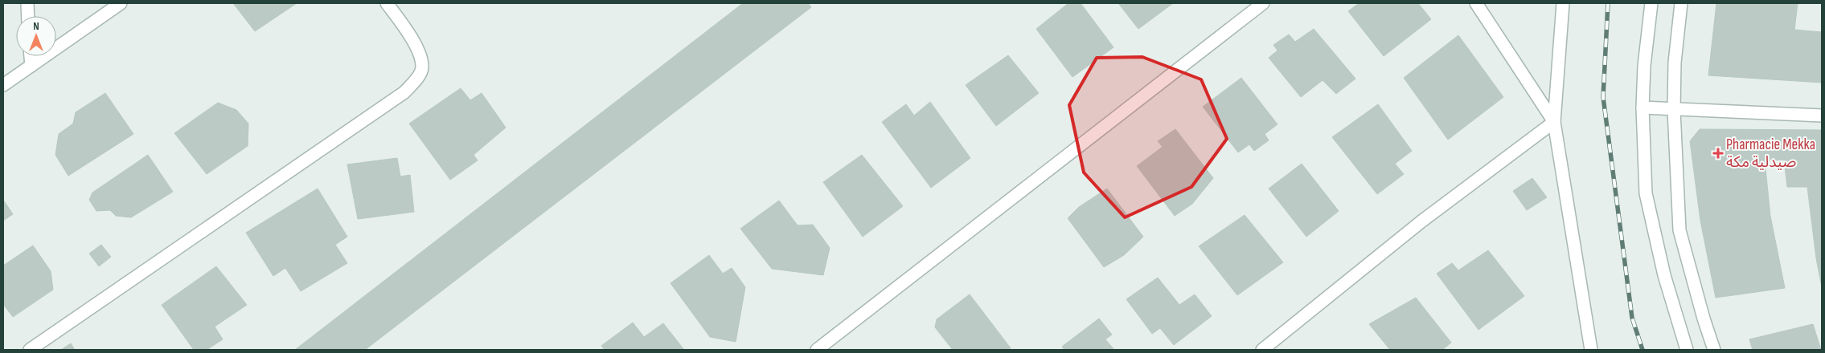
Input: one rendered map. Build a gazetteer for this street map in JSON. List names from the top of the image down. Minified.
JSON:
{"places":{"health":["Pharmacie Mekka صيدلية مكة"]},"north":"top"}
